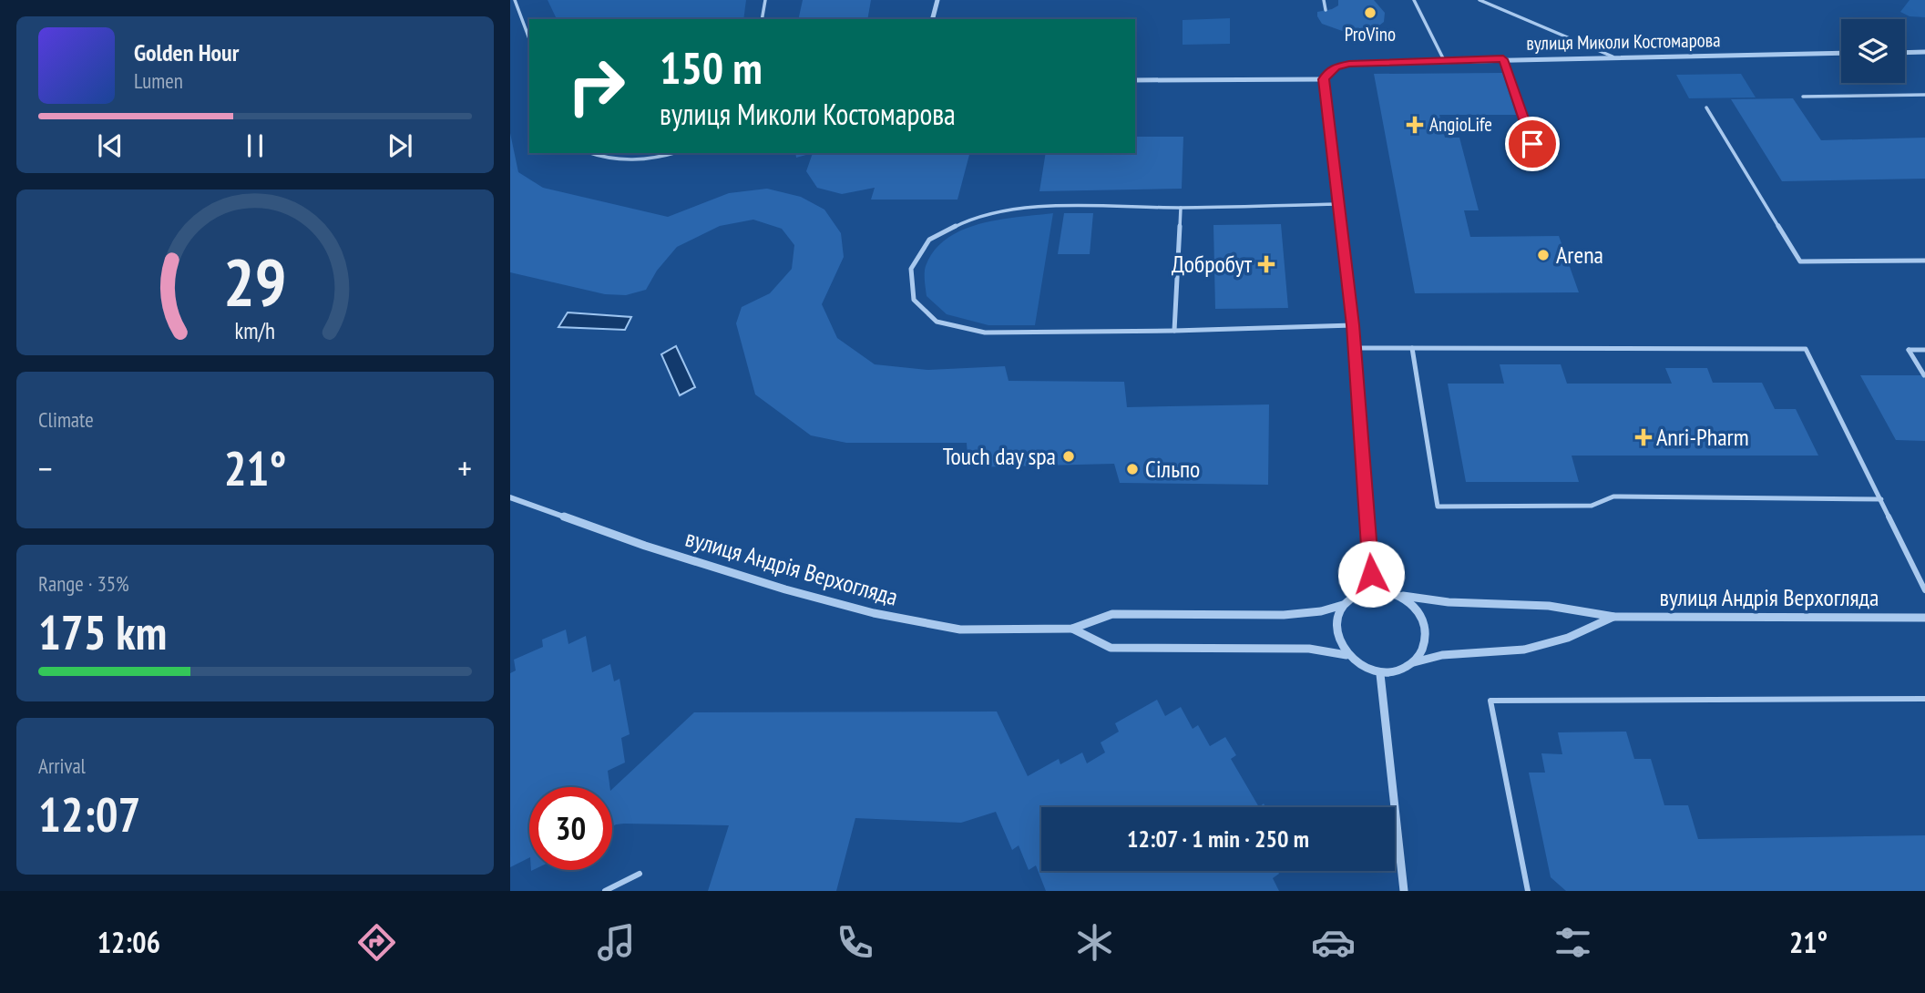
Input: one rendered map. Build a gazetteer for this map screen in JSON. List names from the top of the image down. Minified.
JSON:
{"streets":{"street":["вулиця Миколи Костомарова","вулиця Андрія Верхогляда"]},"places":{"other":["ProVino","Arena","Touch day spa","Сільпо"],"health":["AngioLife","Добробут","Anri-Pharm"]},"page":{"turn":["150 m","вулиця Миколи Костомарова"],"song":["Golden Hour","Lumen"],"tile":["Climate",["Range · 35%","175 km"],["Arrival","12:07"]],"heat":["−","21°","+"],"limit":"30","trip":"12:07 · 1 min · 250 m","tabs":["12:06","21°"],"gauge":["29","km/h"]}}
